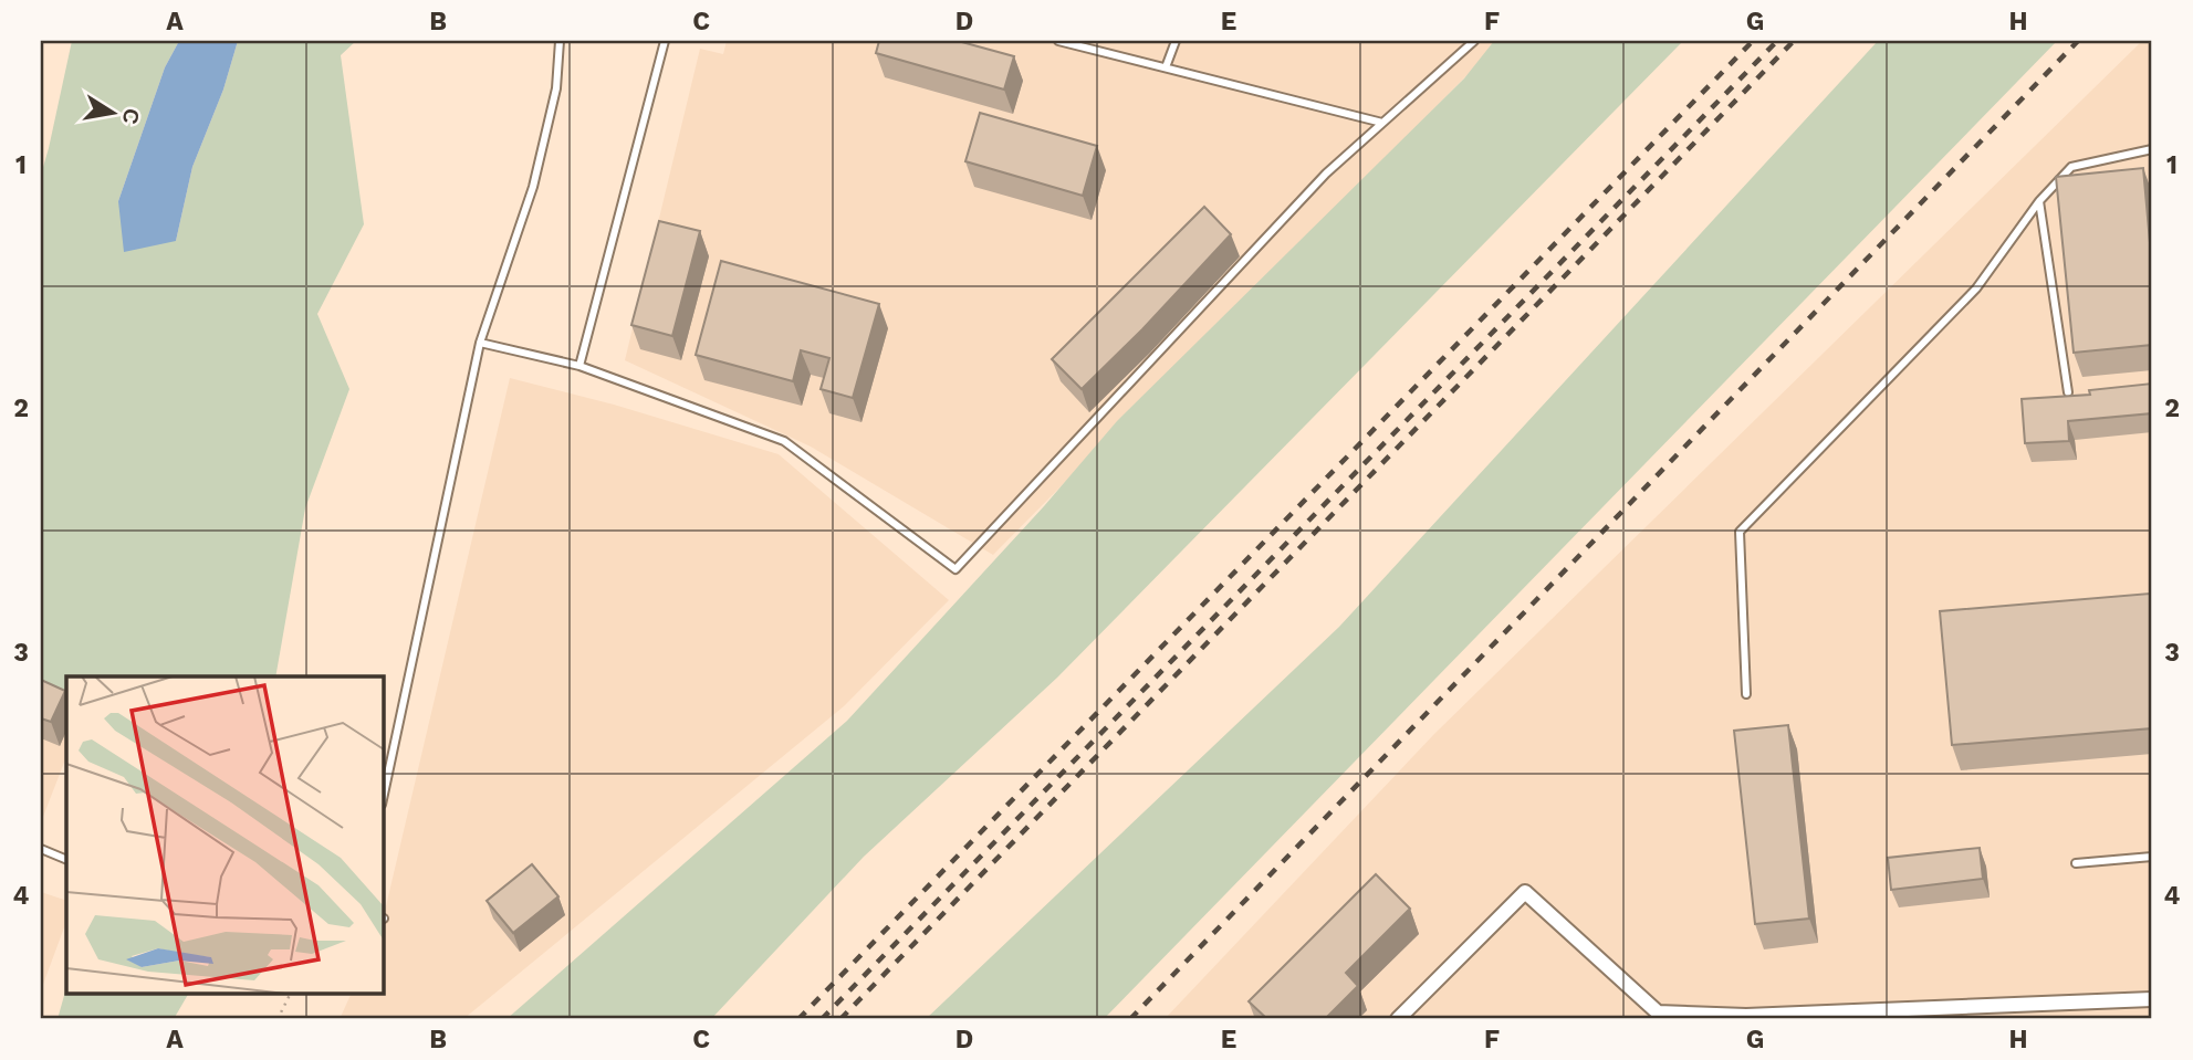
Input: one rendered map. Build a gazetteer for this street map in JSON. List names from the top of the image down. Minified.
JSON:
{"north":"right","grid":{"columns":["A","B","C","D","E","F","G","H"],"rows":["1","2","3","4"]}}
